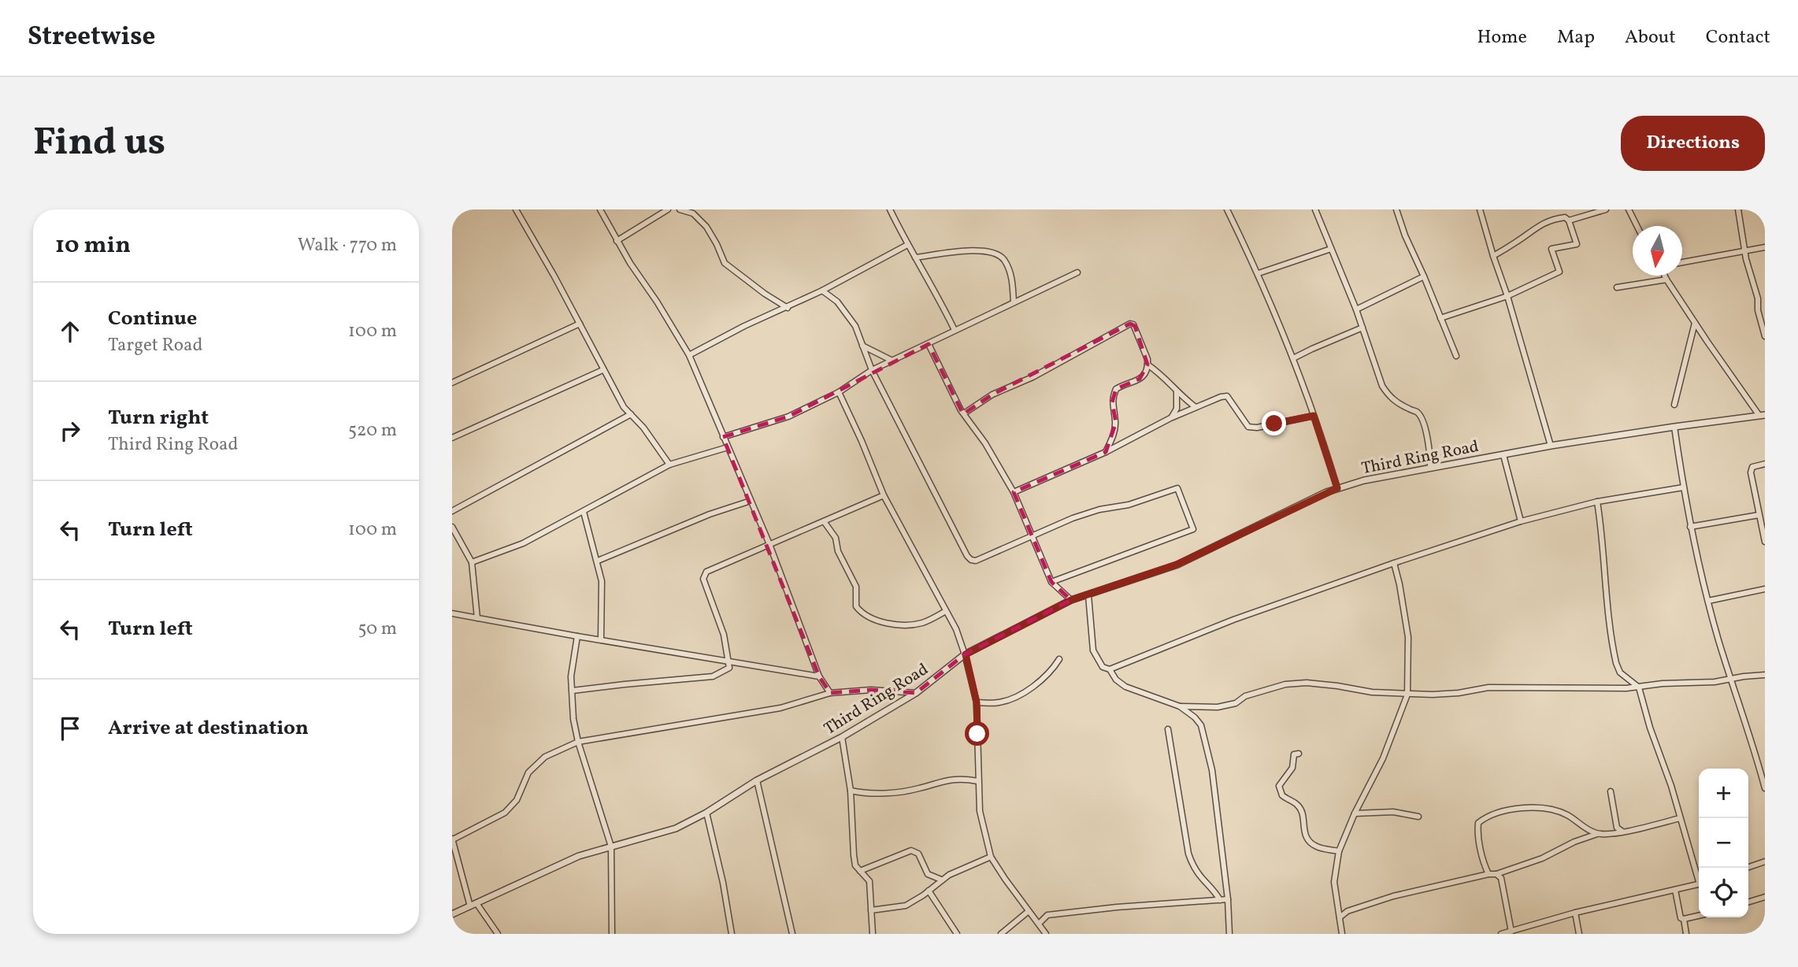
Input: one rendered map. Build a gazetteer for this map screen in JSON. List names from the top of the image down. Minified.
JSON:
{"streets":{"street":["Third Ring Road"]},"north":"bottom","page":{"header":"Streetwise","nav":["Home","Map","About","Contact"],"buttons":"Directions","title":"Find us","heading":["10 min","Walk · 770 m"],"list":[["Continue","Target Road","100 m"],["Turn right","Third Ring Road","520 m"],["Turn left","100 m"],["Turn left","50 m"],"Arrive at destination"],"map_buttons":["+","−"]}}
